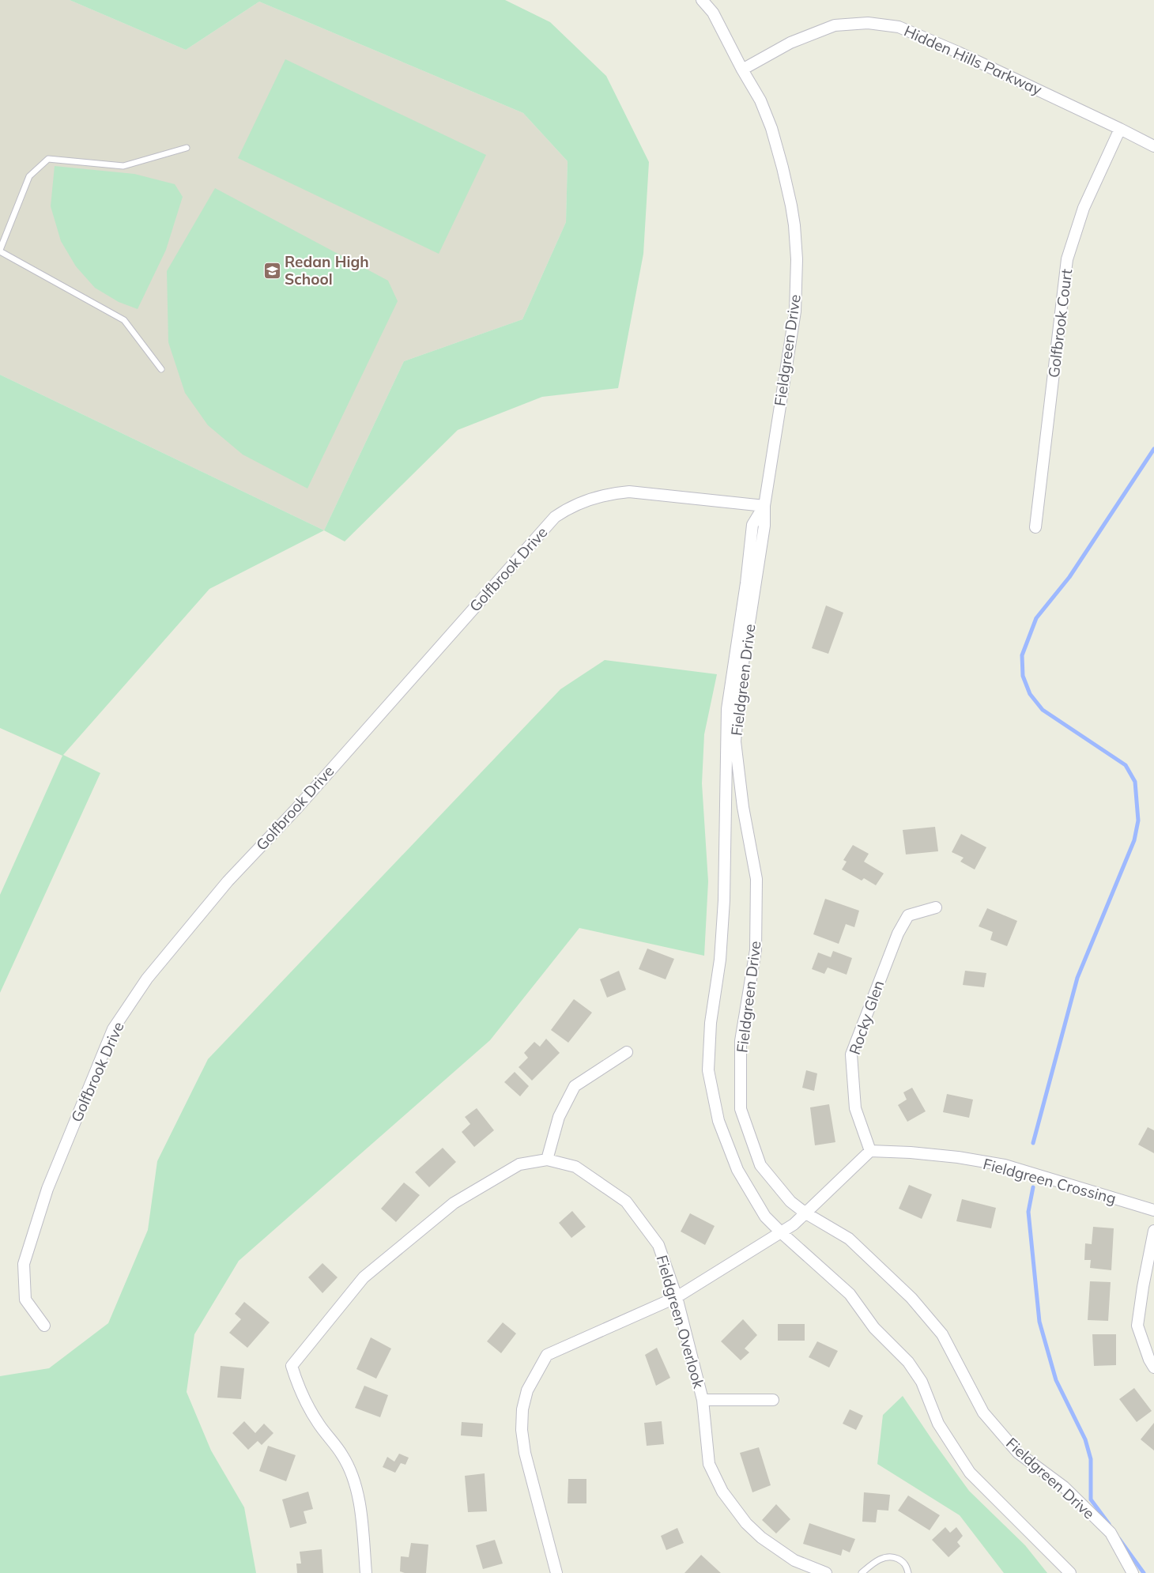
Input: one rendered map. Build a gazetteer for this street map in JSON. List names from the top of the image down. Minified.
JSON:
{"streets":{"street":["Hidden Hills Parkway","Golfbrook Court","Fieldgreen Drive","Golfbrook Drive","Rocky Glen","Fieldgreen Crossing","Fieldgreen Overlook"]},"crossings":[["Hidden Hills Parkway","Golfbrook Court"],["Hidden Hills Parkway","Fieldgreen Drive"],["Fieldgreen Drive","Golfbrook Drive"],["Rocky Glen","Fieldgreen Crossing"]],"places":{"school or university":["Redan High School"]}}
